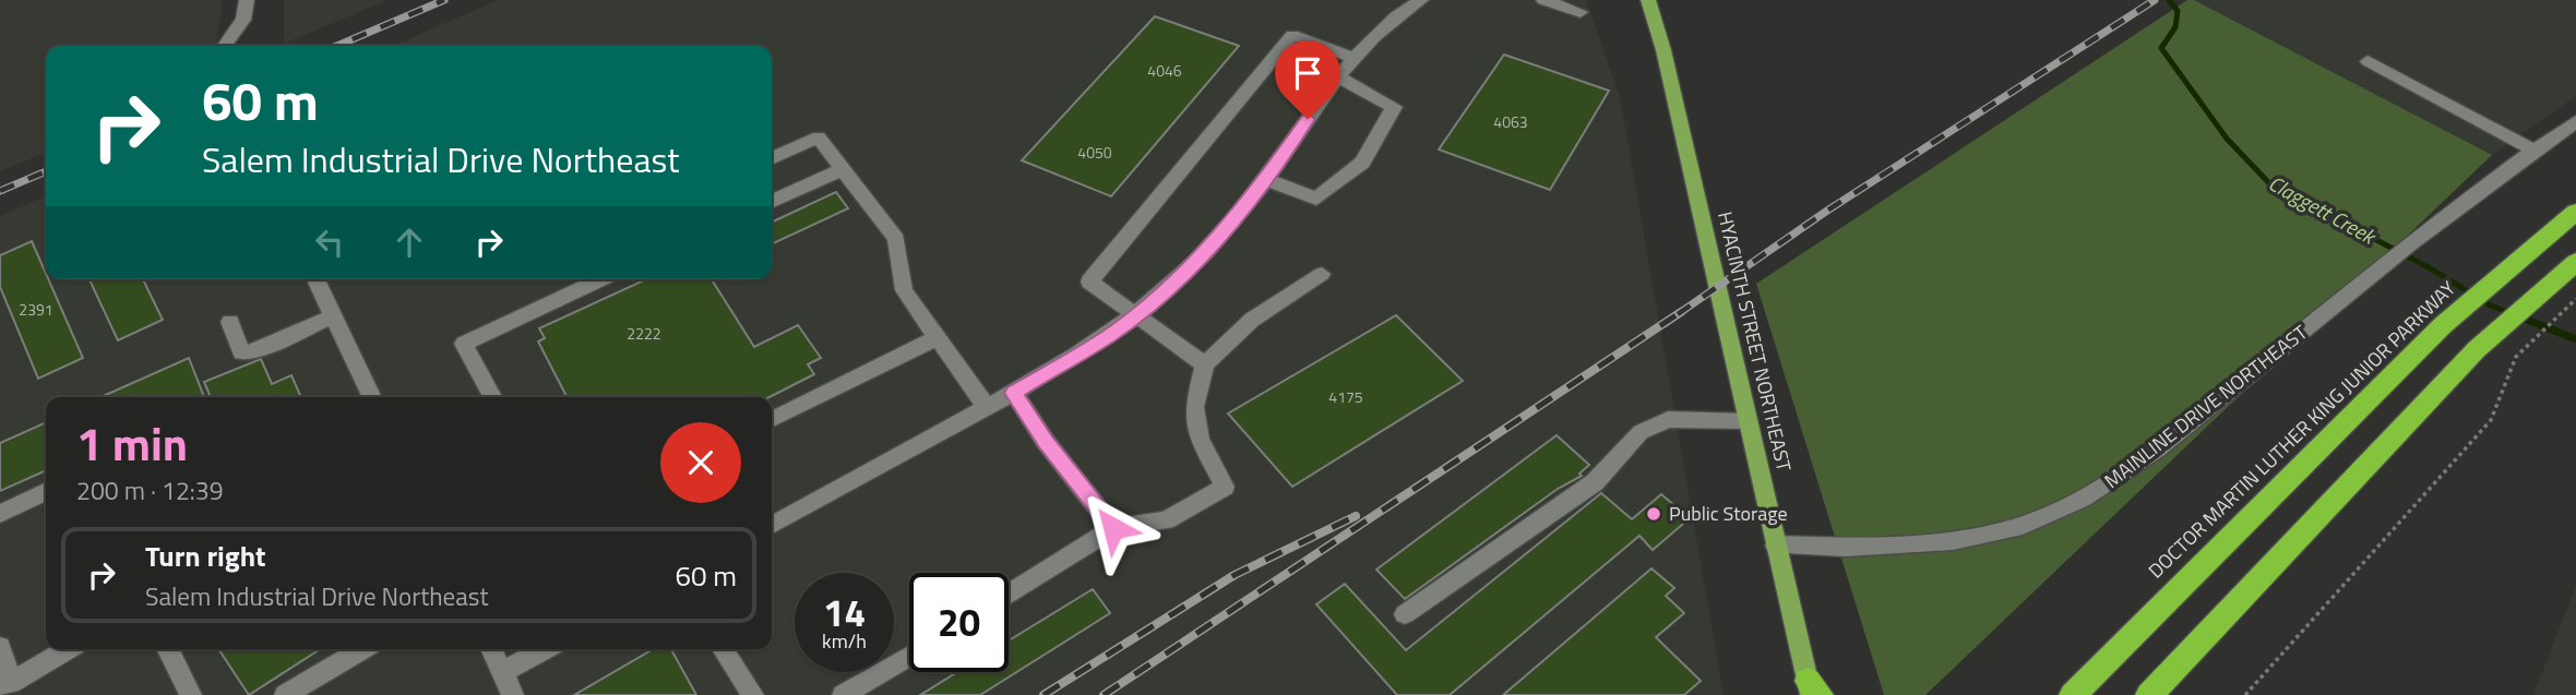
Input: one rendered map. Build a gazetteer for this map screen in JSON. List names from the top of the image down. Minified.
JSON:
{"streets":{"highway":["DOCTOR MARTIN LUTHER KING JUNIOR PARKWAY"],"main road":["HYACINTH STREET NORTHEAST"],"street":["MAINLINE DRIVE NORTHEAST"]},"crossings":[["HYACINTH STREET NORTHEAST","MAINLINE DRIVE NORTHEAST"]],"water":["Claggett Creek"],"places":["Public Storage"],"house_numbers":["4046","4063","4050","2391","2222","4175"],"page":{"turn":["60 m","Salem Industrial Drive Northeast"],"heading":["1 min","200 m · 12:39"],"list":[{"name":"Turn right","note":"Salem Industrial Drive Northeast","value":"60 m"}],"speed":"14 km/h","limit":"20"}}
